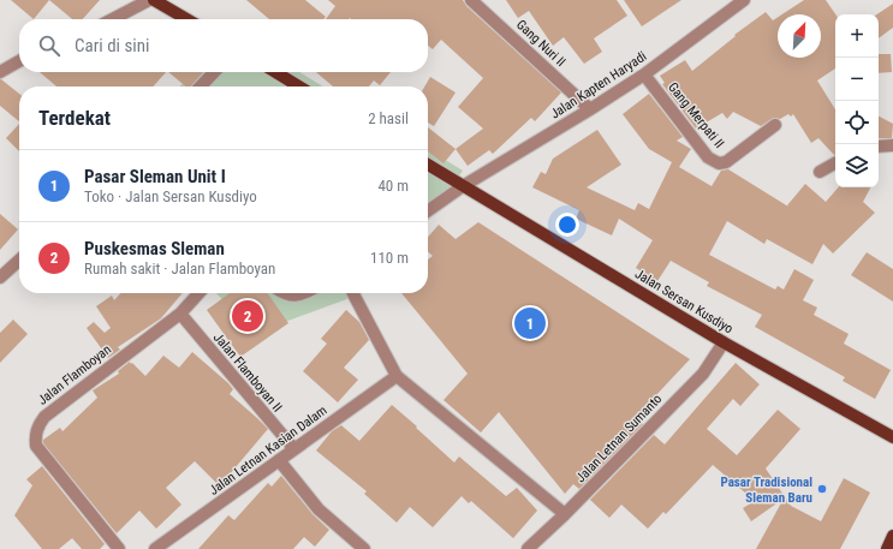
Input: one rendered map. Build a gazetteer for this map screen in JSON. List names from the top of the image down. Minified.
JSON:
{"streets":{"main road":["Jalan Sersan Kusdiyo"],"street":["Gang Nuri II","Jalan Kapten Haryadi","Gang Merpati II","Jalan Flamboyan II","Jalan Flamboyan","Jalan Letnan Sumanto","Jalan Letnan Kasian Dalam"]},"crossings":[["Gang Nuri II","Jalan Kapten Haryadi"],["Jalan Kapten Haryadi","Gang Merpati II"],["Jalan Kapten Haryadi","Jalan Sersan Kusdiyo"],["Jalan Sersan Kusdiyo","Jalan Letnan Sumanto"],["Jalan Flamboyan II","Jalan Flamboyan"],["Jalan Flamboyan II","Jalan Letnan Kasian Dalam"]],"places":["Pasar Tradisional Sleman Baru"],"north":"top right","page":{"map_buttons":["+","−"],"search":"Cari di sini","heading":["Terdekat","2 hasil"],"list":[{"mark":"1","name":"Pasar Sleman Unit I","note":"Toko · Jalan Sersan Kusdiyo","value":"40 m"},{"mark":"2","name":"Puskesmas Sleman","note":"Rumah sakit · Jalan Flamboyan","value":"110 m"}],"pins":["2","1"]}}
